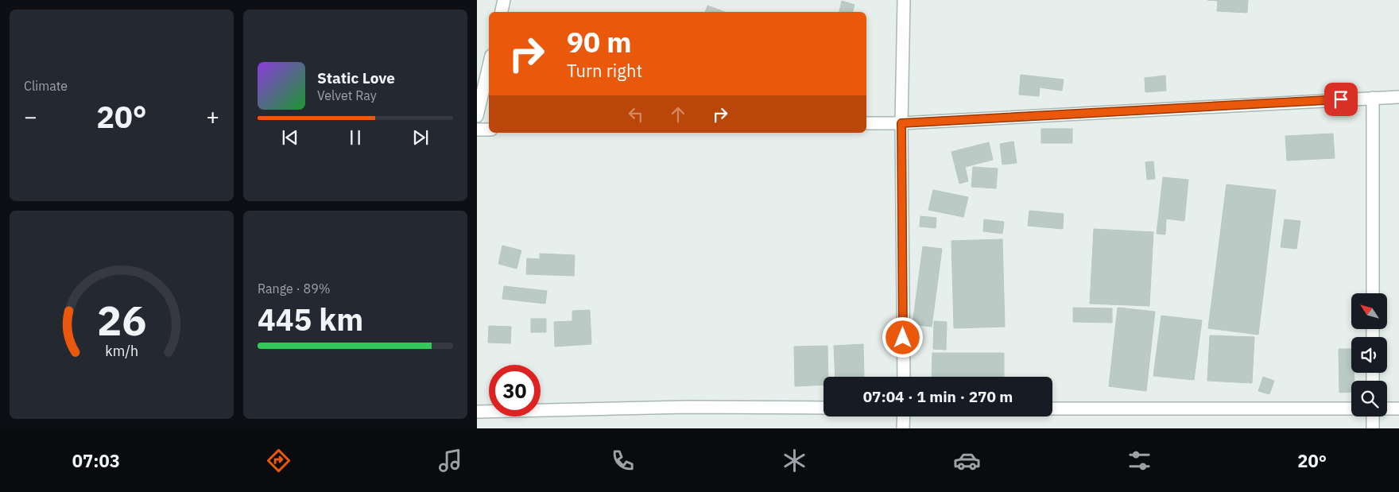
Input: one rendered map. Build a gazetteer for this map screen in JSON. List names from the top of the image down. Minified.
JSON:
{"north":"top left","page":{"tile":["Climate",["Range · 89%","445 km"]],"turn":["90 m","Turn right"],"song":["Static Love","Velvet Ray"],"heat":["−","20°","+"],"limit":"30","trip":"07:04 · 1 min · 270 m","tabs":["07:03","20°"],"gauge":["26","km/h"]}}
